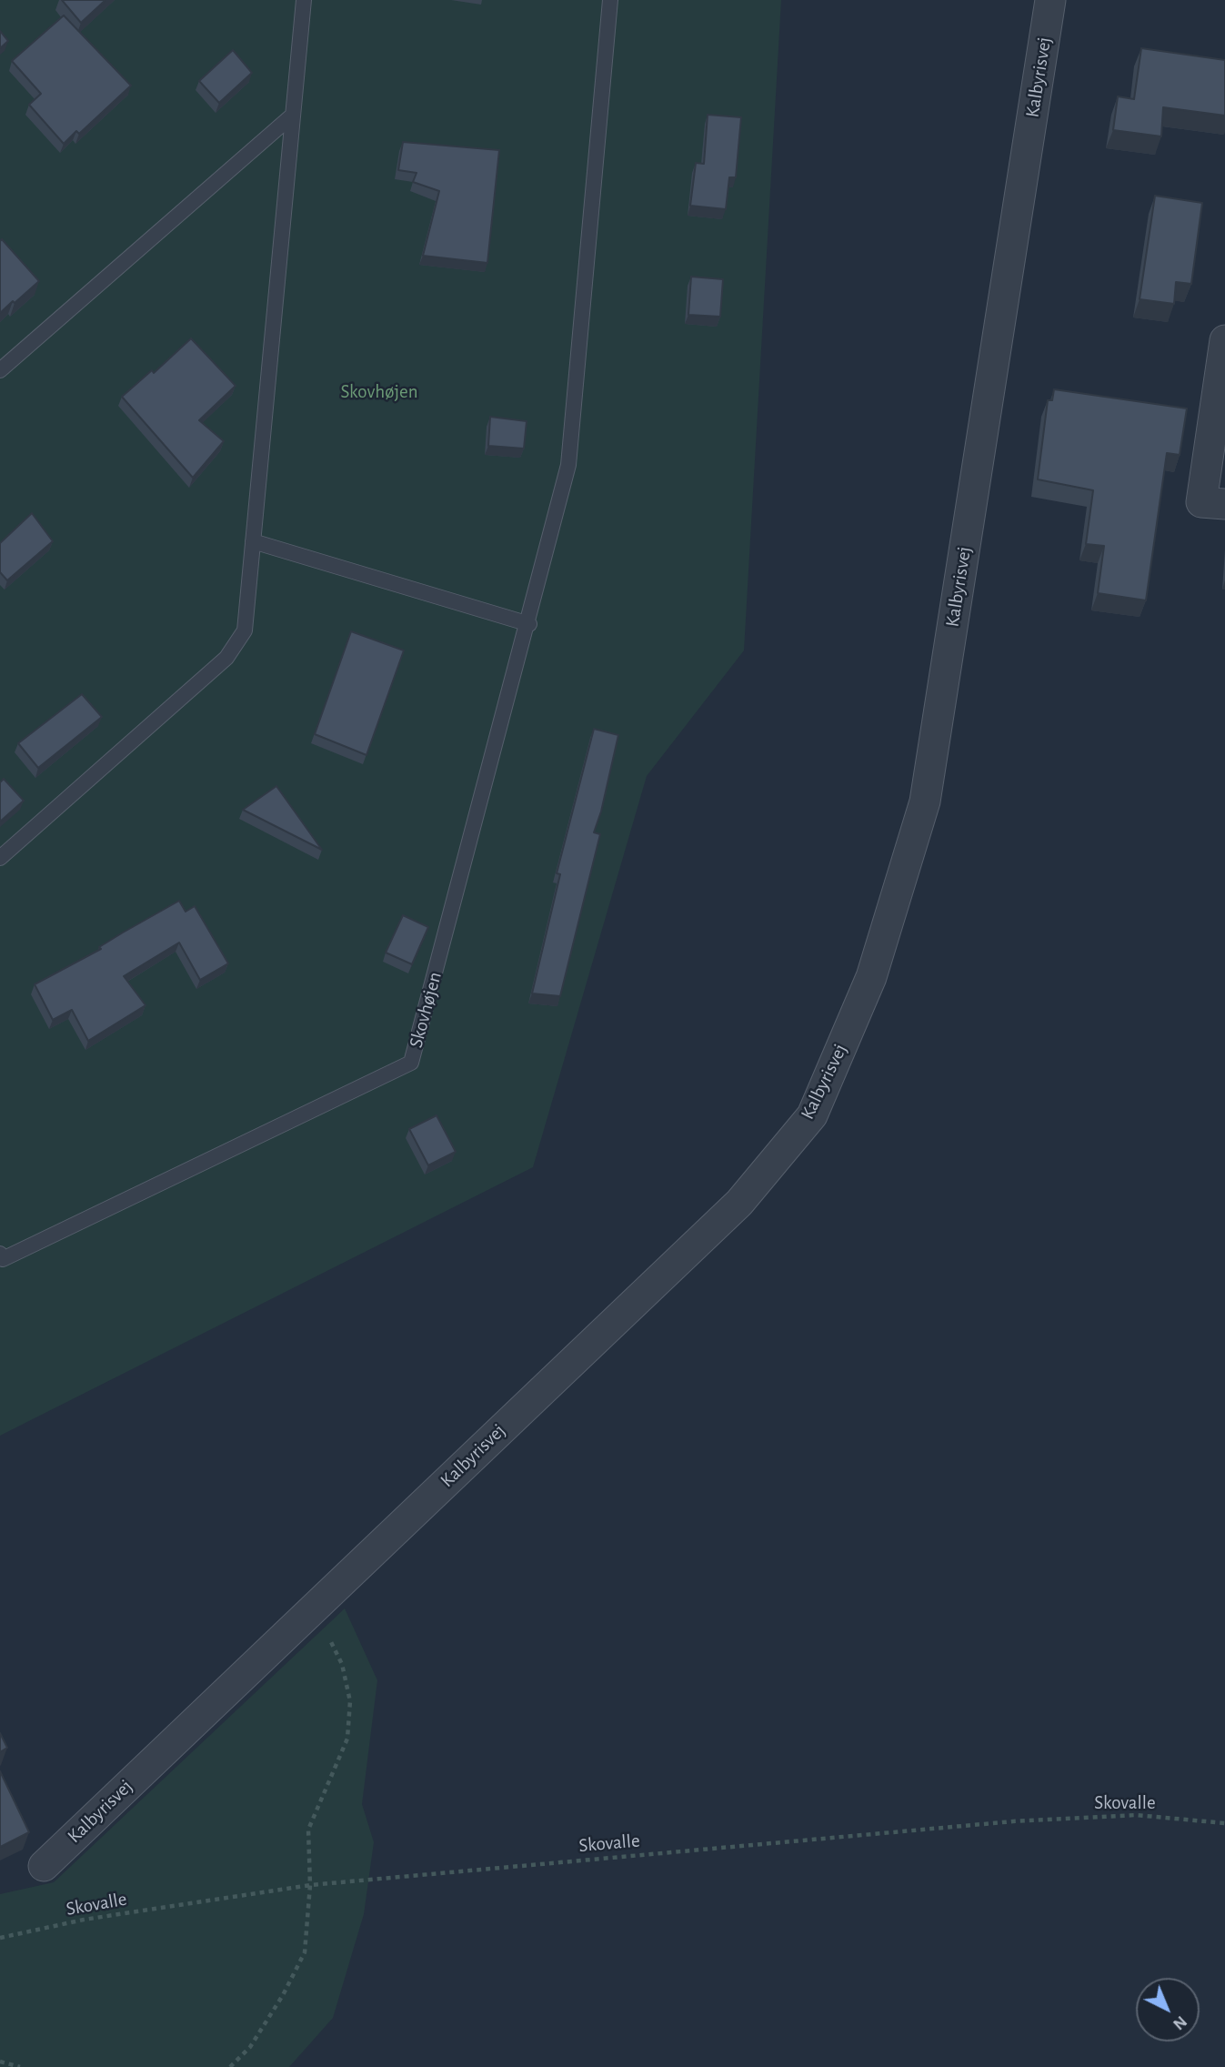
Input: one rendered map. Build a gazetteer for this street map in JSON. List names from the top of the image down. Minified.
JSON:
{"streets":{"street":["Kalbyrisvej"],"lane":["Skovhøjen"],"path":["Skovalle"]},"parks":["Skovhøjen"],"north":"bottom right"}
